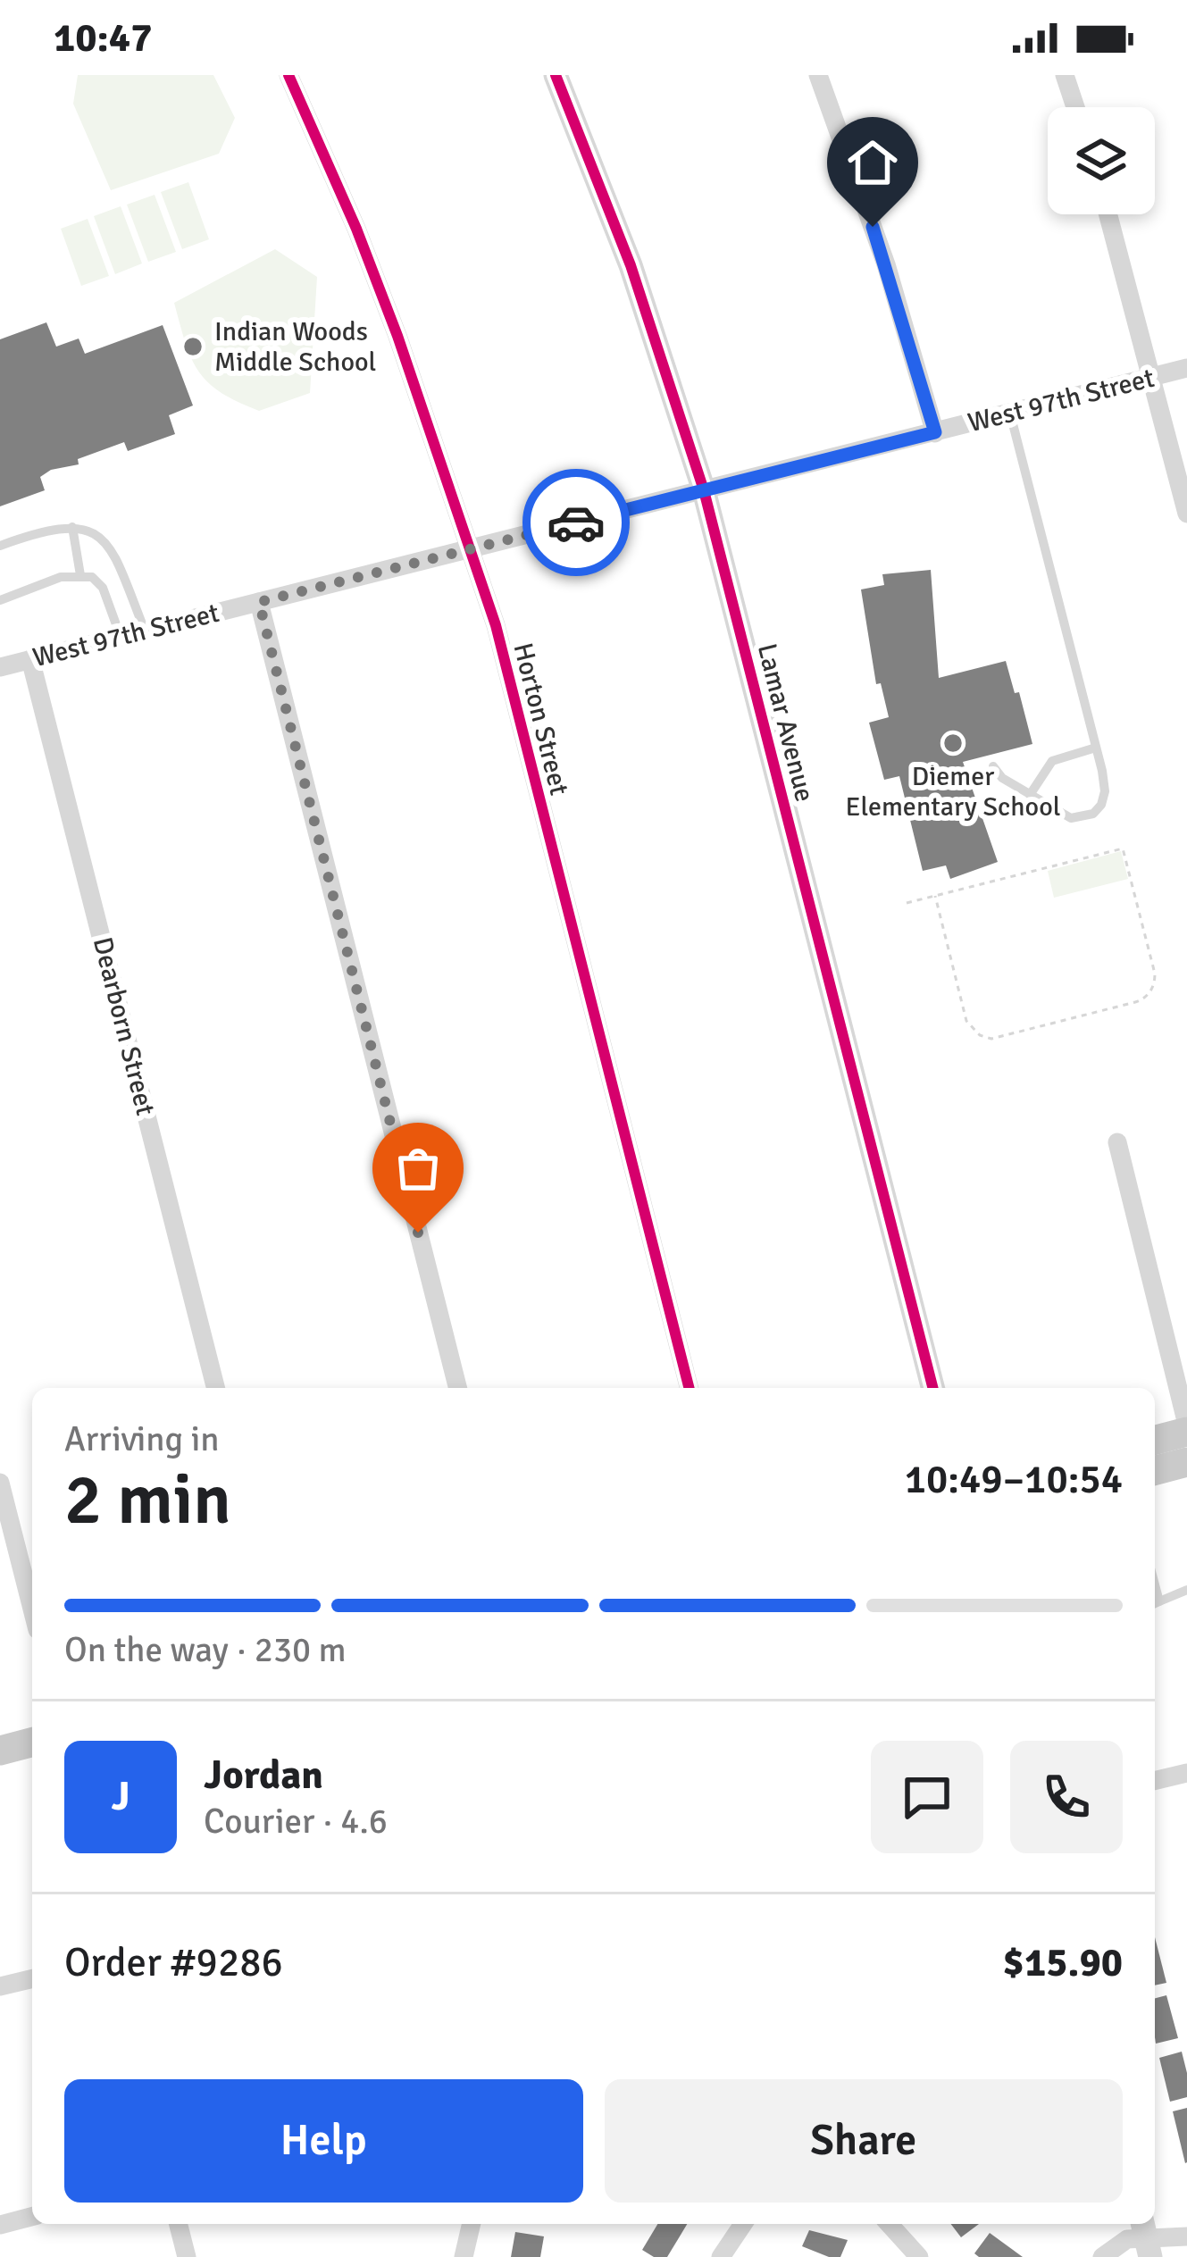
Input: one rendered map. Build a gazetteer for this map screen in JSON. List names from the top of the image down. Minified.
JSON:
{"streets":{"street":["West 97th Street","Horton Street","Lamar Avenue","Dearborn Street"]},"crossings":[["West 97th Street","Horton Street"],["West 97th Street","Lamar Avenue"],["West 97th Street","Dearborn Street"]],"places":["Indian Woods Middle School","Diemer Elementary School"],"page":{"status":"10:47","heading":["2 min","Arriving in","10:49–10:54"],"panel":["Jordan","Courier · 4.6","Order #9286","$15.90"],"bar":"On the way · 230 m","round":"J","buttons":["Help","Share"]}}
